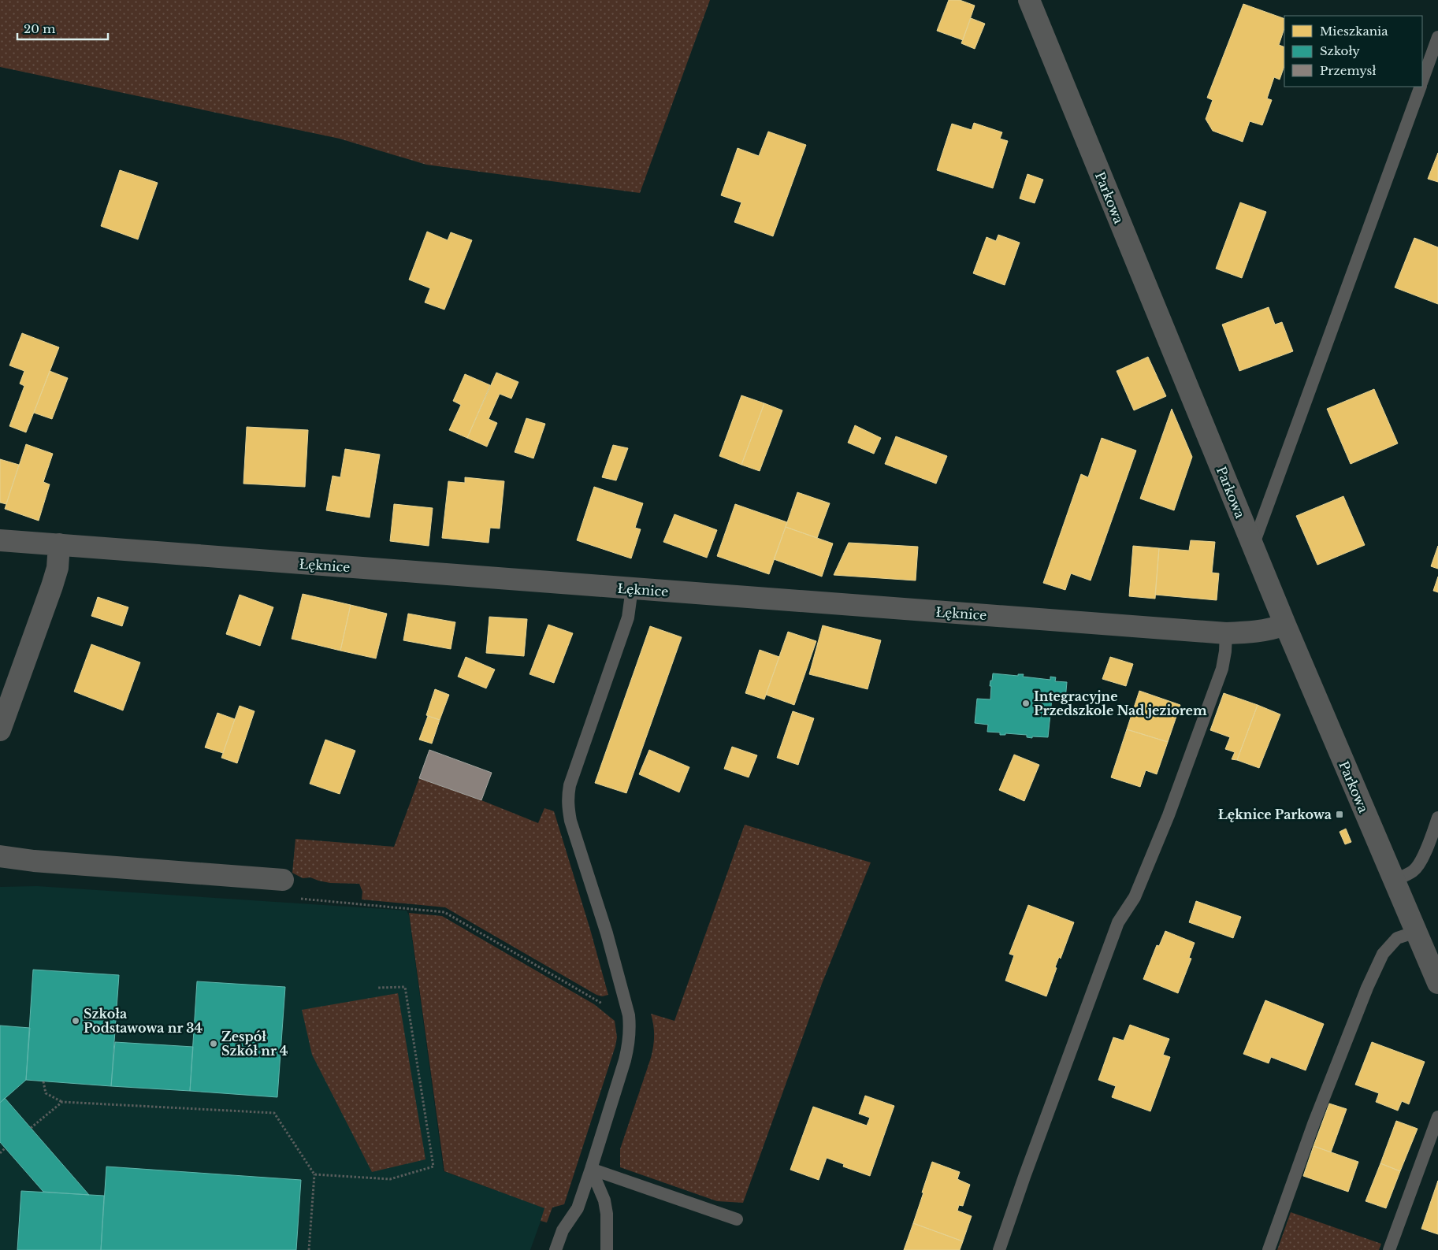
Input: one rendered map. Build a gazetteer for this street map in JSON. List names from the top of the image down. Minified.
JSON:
{"streets":{"street":["Parkowa","Łęknice"]},"crossings":[["Parkowa","Łęknice"]],"places":{"other":["Integracyjne Przedszkole Nad jeziorem","Szkoła Podstawowa nr 34","Zespół Szkół nr 4"],"transit":["Łęknice Parkowa"]},"legend":["Mieszkania","Szkoły","Przemysł"],"scale_bar":"20 m"}
